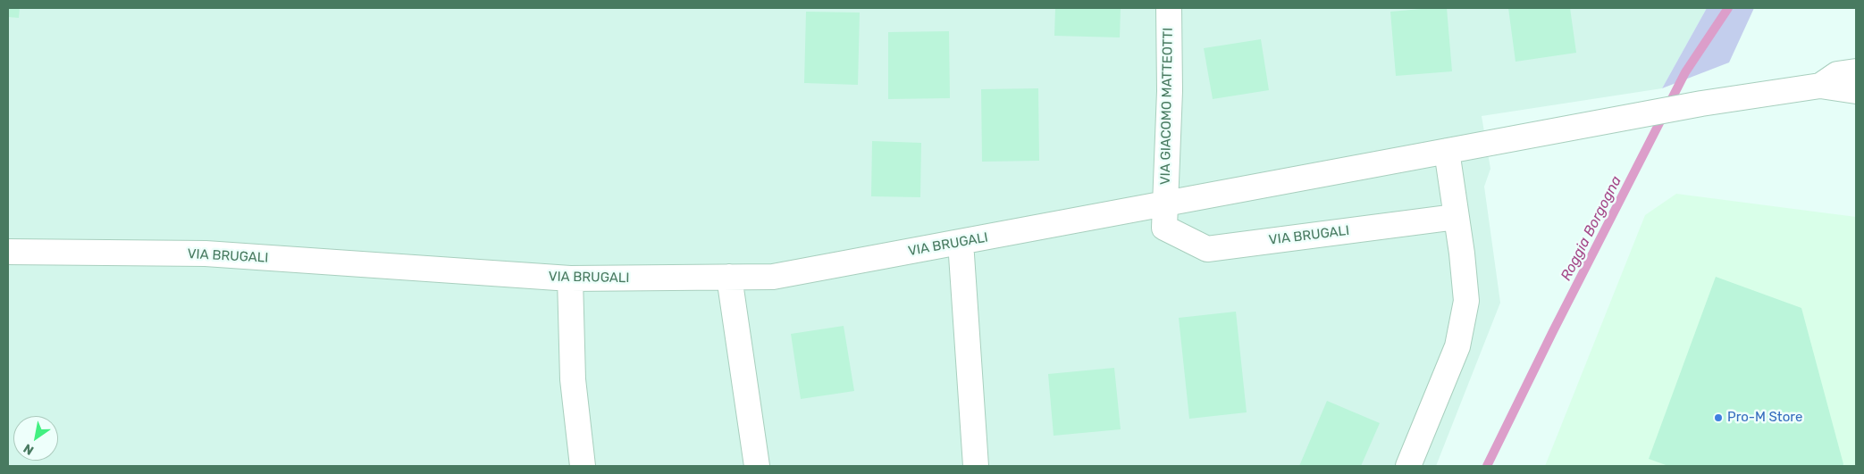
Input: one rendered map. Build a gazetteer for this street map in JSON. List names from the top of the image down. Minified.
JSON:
{"streets":{"street":["VIA GIACOMO MATTEOTTI","VIA BRUGALI"]},"crossings":[["VIA GIACOMO MATTEOTTI","VIA BRUGALI"]],"water":["Roggia Borgogna"],"places":["Pro-M Store"],"north":"bottom left"}
